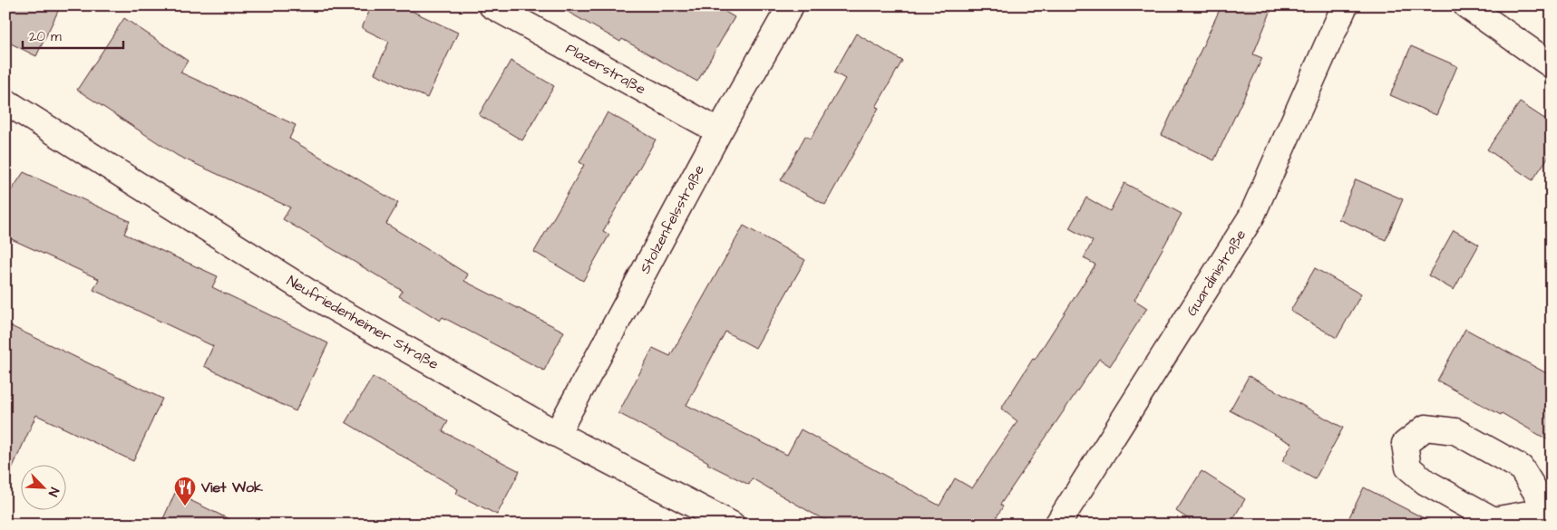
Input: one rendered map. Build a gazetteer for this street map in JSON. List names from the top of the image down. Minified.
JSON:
{"streets":{"street":["Plazerstraße","Stolzenfelsstraße","Guardinistraße","Neufriedenheimer Straße"]},"crossings":[["Plazerstraße","Stolzenfelsstraße"],["Stolzenfelsstraße","Neufriedenheimer Straße"]],"places":{"restaurant":["Viet Wok"]},"scale_bar":"20 m","north":"bottom right"}
